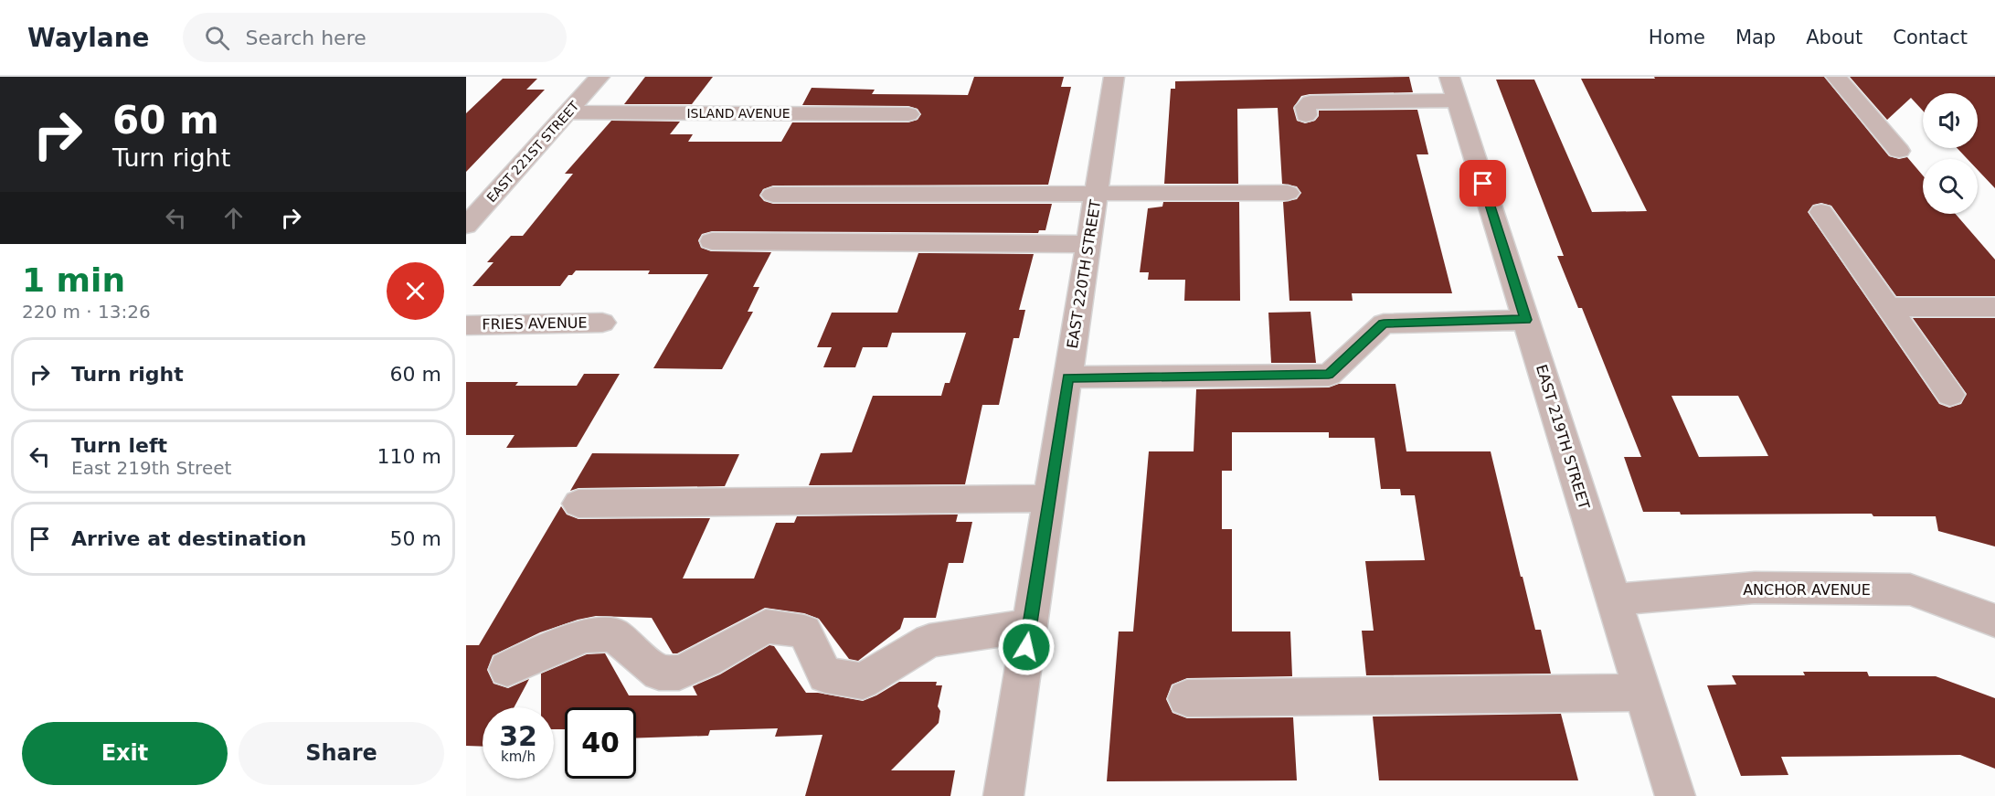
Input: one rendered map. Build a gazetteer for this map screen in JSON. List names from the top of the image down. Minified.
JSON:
{"streets":{"street":["ISLAND AVENUE","EAST 221ST STREET","EAST 220TH STREET","FRIES AVENUE","EAST 219TH STREET","ANCHOR AVENUE"]},"crossings":[["ISLAND AVENUE","EAST 221ST STREET"],["EAST 219TH STREET","ANCHOR AVENUE"]],"page":{"header":"Waylane","search":"Search here","nav":["Home","Map","About","Contact"],"turn":["60 m","Turn right"],"heading":["1 min","220 m · 13:26"],"list":[{"name":"Turn right","value":"60 m"},{"name":"Turn left","note":"East 219th Street","value":"110 m"},{"name":"Arrive at destination","value":"50 m"}],"speed":"32 km/h","limit":"40","buttons":["Exit","Share"]}}
